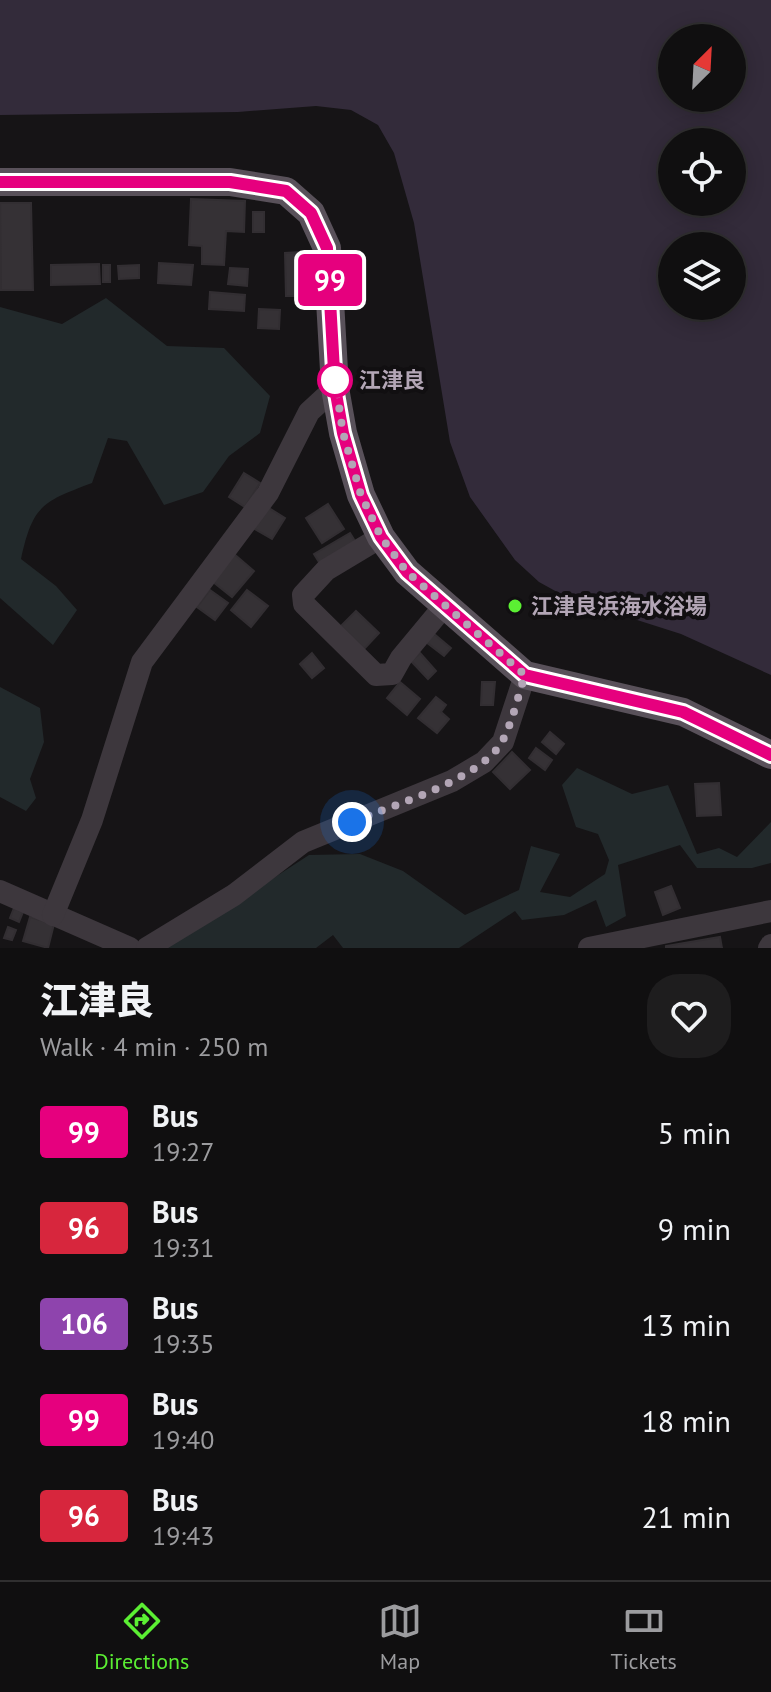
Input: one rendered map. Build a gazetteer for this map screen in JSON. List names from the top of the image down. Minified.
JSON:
{"places":["江津良","江津良浜海水浴場"],"lines":["bus line 99"],"north":"top right","page":{"on_map":"99","heading":["江津良","Walk · 4 min · 250 m"],"list":[{"mark":"99","name":"Bus","note":"19:27","value":"5 min"},{"mark":"96","name":"Bus","note":"19:31","value":"9 min"},{"mark":"106","name":"Bus","note":"19:35","value":"13 min"},{"mark":"99","name":"Bus","note":"19:40","value":"18 min"},{"mark":"96","name":"Bus","note":"19:43","value":"21 min"}],"tabs":["Directions","Map","Tickets"]}}
